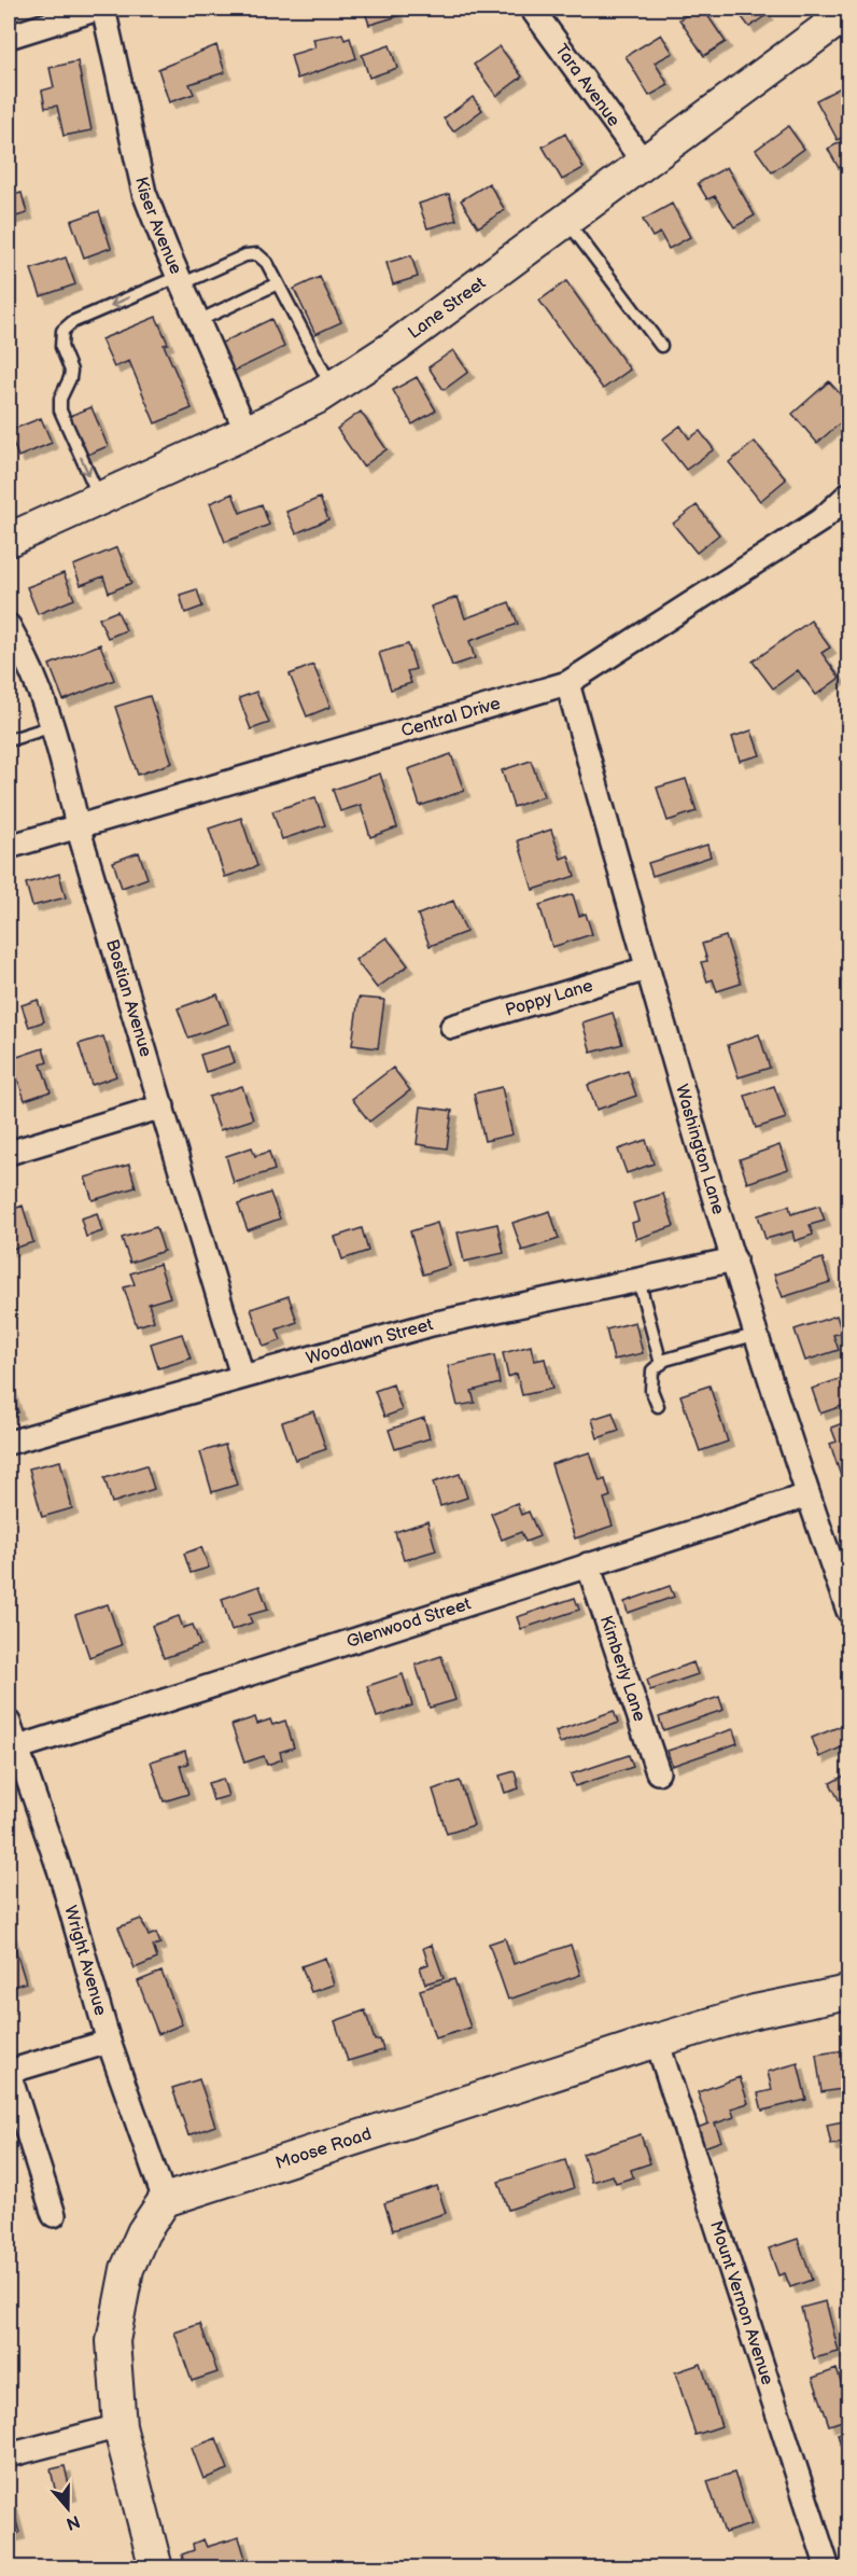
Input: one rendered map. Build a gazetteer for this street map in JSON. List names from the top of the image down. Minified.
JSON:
{"streets":{"street":["Tara Avenue","Kiser Avenue","Lane Street","Central Drive","Bostian Avenue","Poppy Lane","Washington Lane","Woodlawn Street","Glenwood Street","Kimberly Lane","Wright Avenue","Moose Road","Mount Vernon Avenue"]},"crossings":[["Tara Avenue","Lane Street"],["Kiser Avenue","Lane Street"],["Central Drive","Bostian Avenue"],["Central Drive","Washington Lane"],["Bostian Avenue","Woodlawn Street"],["Poppy Lane","Washington Lane"],["Washington Lane","Woodlawn Street"],["Washington Lane","Glenwood Street"],["Glenwood Street","Kimberly Lane"],["Glenwood Street","Wright Avenue"],["Wright Avenue","Moose Road"],["Moose Road","Mount Vernon Avenue"]],"north":"bottom"}
